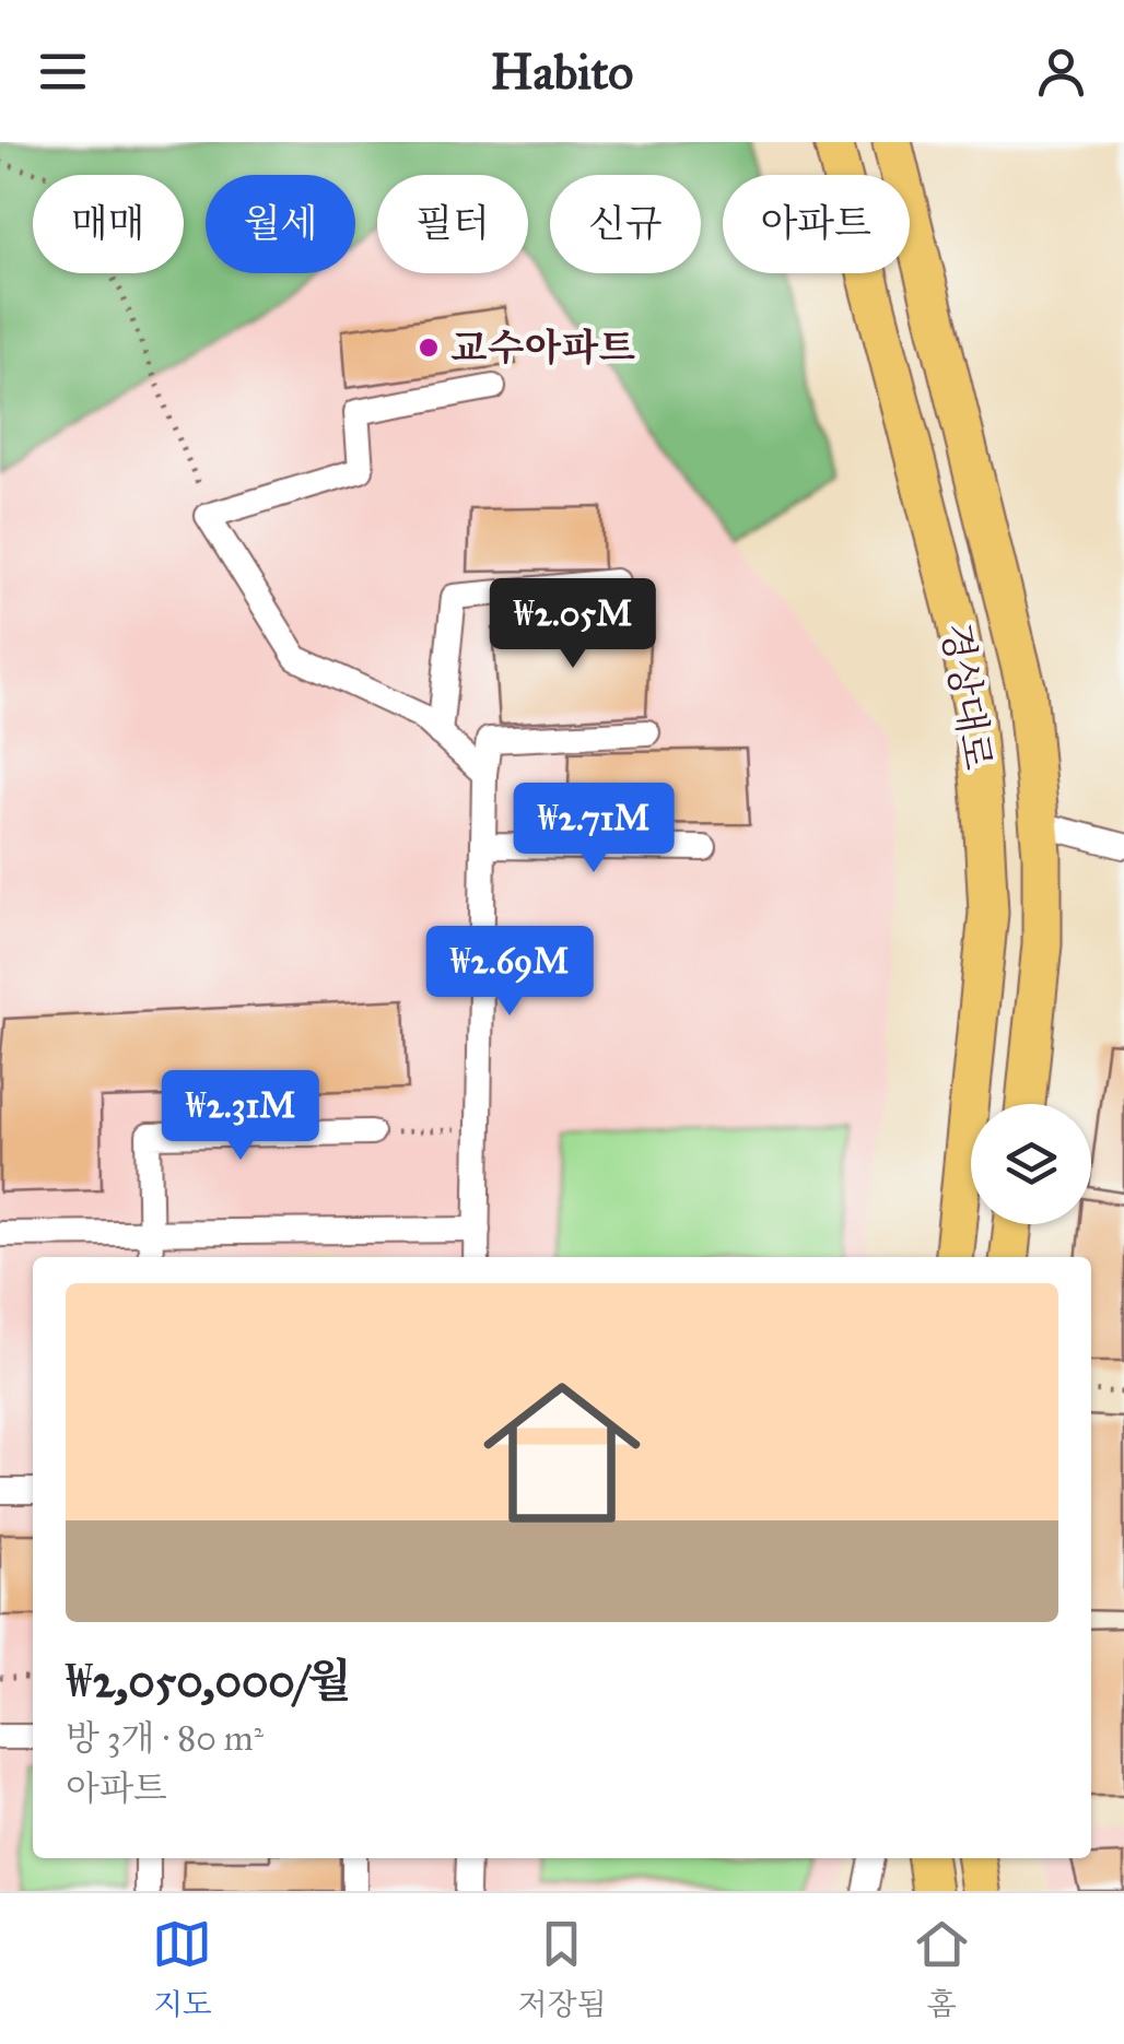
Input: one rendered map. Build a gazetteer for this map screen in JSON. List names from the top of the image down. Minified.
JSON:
{"streets":{"main road":["경상대로"]},"places":["교수아파트"],"page":{"header":"Habito","chip":["매매","월세","필터","신규","아파트"],"price":["₩2.05M","₩2.71M","₩2.69M","₩2.31M"],"list":[{"name":"₩2,050,000/월","note":"방 3개 · 80 m² · 아파트"}],"tabs":["지도","저장됨","홈"]}}
